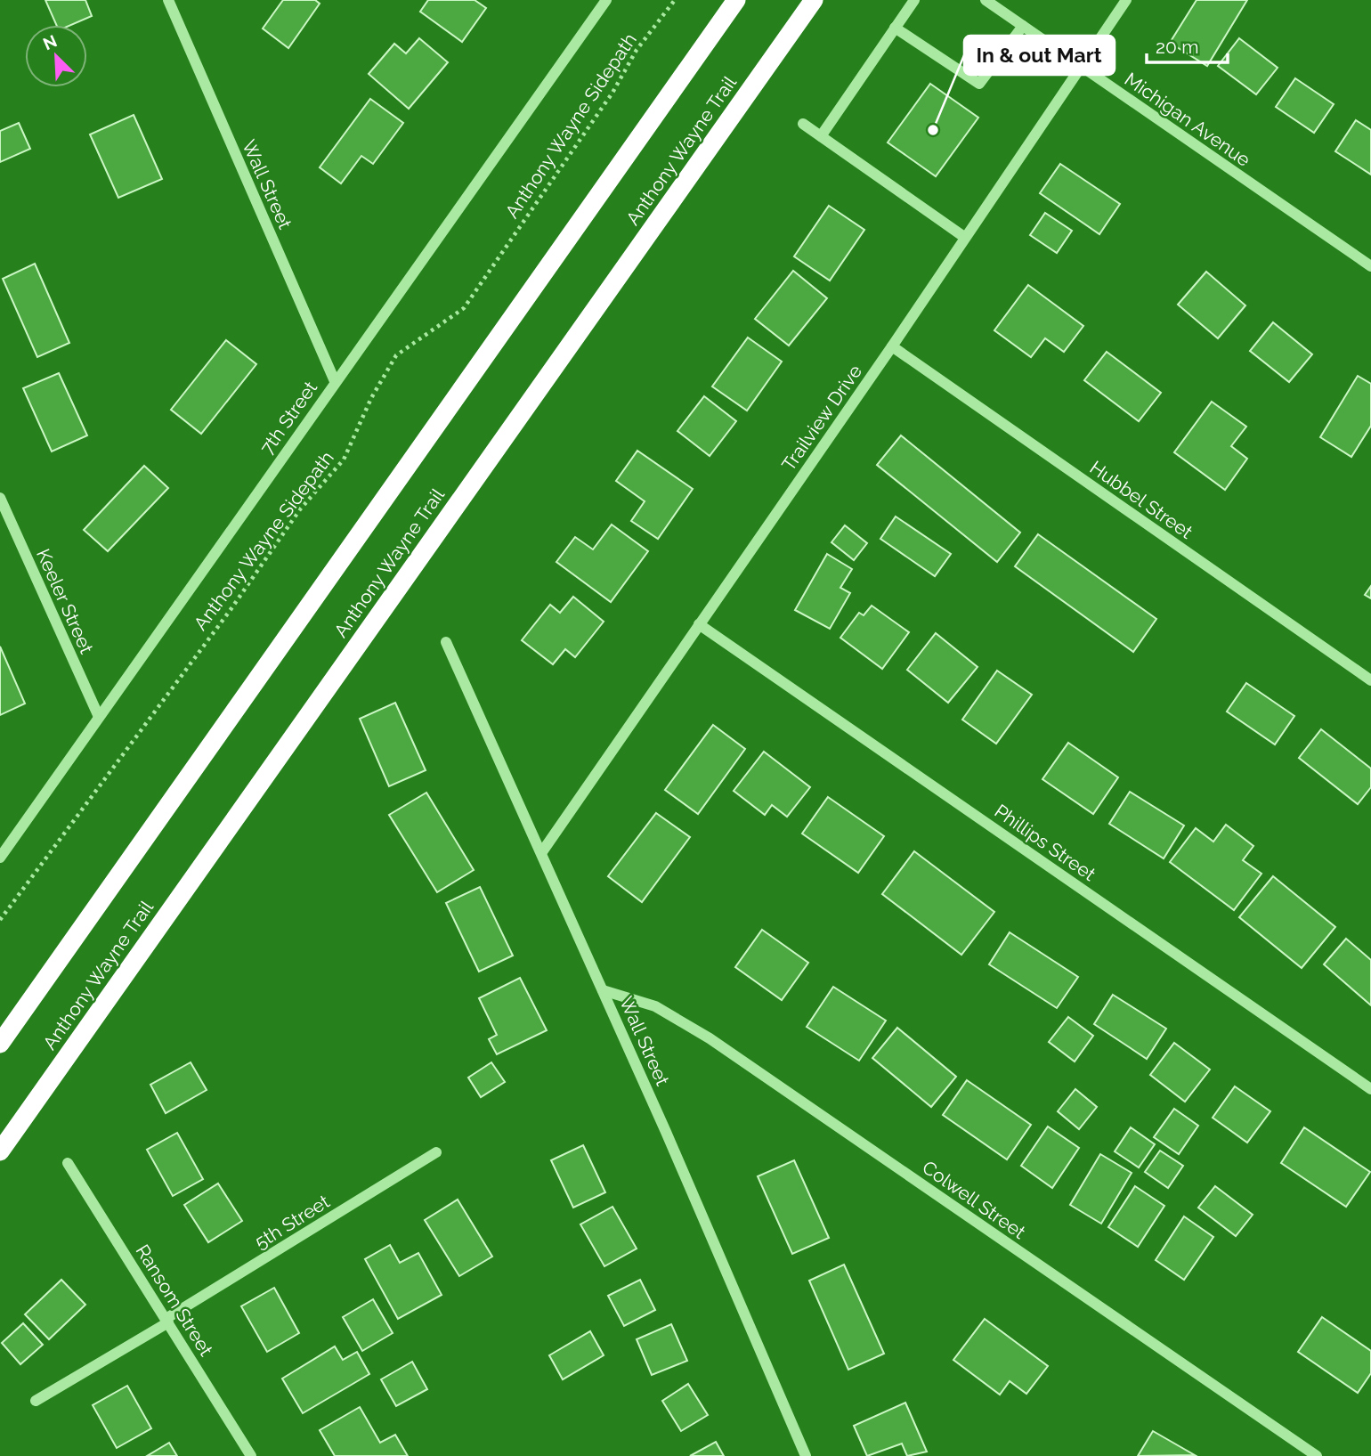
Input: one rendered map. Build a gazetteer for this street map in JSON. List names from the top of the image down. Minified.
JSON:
{"streets":{"highway":["Anthony Wayne Trail"],"street":["Michigan Avenue","Wall Street","7th Street","Trailview Drive","Hubbel Street","Keeler Street","Phillips Street","Colwell Street","5th Street","Ransom Street"],"path":["Anthony Wayne Sidepath"]},"crossings":[["Michigan Avenue","Trailview Drive"],["Wall Street","7th Street"],["Wall Street","Trailview Drive"],["Wall Street","Colwell Street"],["7th Street","Keeler Street"],["Trailview Drive","Hubbel Street"],["Trailview Drive","Phillips Street"],["5th Street","Ransom Street"]],"places":["In & out Mart"],"scale_bar":"20 m","north":"top left"}
